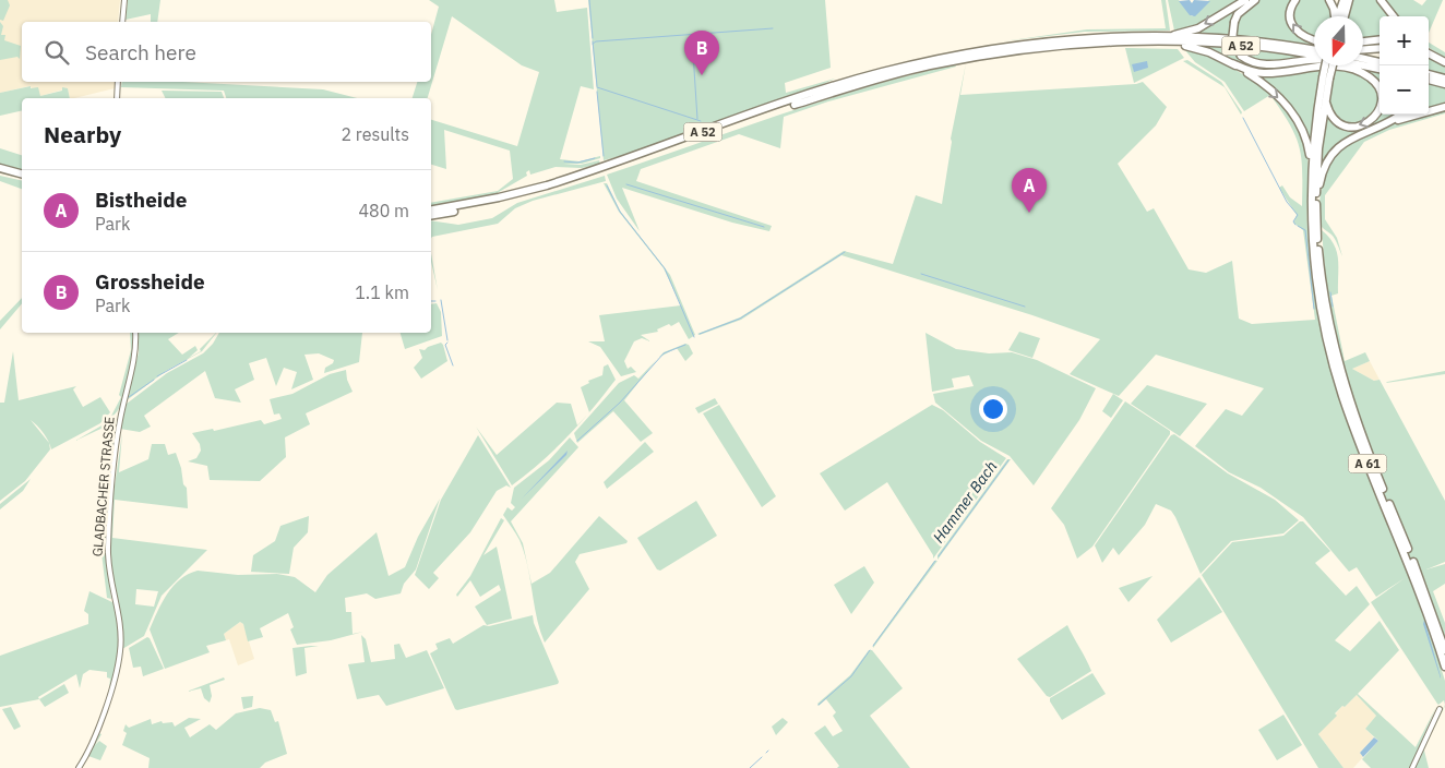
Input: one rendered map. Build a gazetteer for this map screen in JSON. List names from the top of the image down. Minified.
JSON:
{"streets":{"highway":["A 52","A 61"],"main road":["GLADBACHER STRASSE"]},"water":["Hammer Bach"],"north":"bottom","page":{"map_buttons":["+","−"],"search":"Search here","pins":["B","A"],"heading":["Nearby","2 results"],"list":[{"mark":"A","name":"Bistheide","note":"Park","value":"480 m"},{"mark":"B","name":"Grossheide","note":"Park","value":"1.1 km"}]}}
